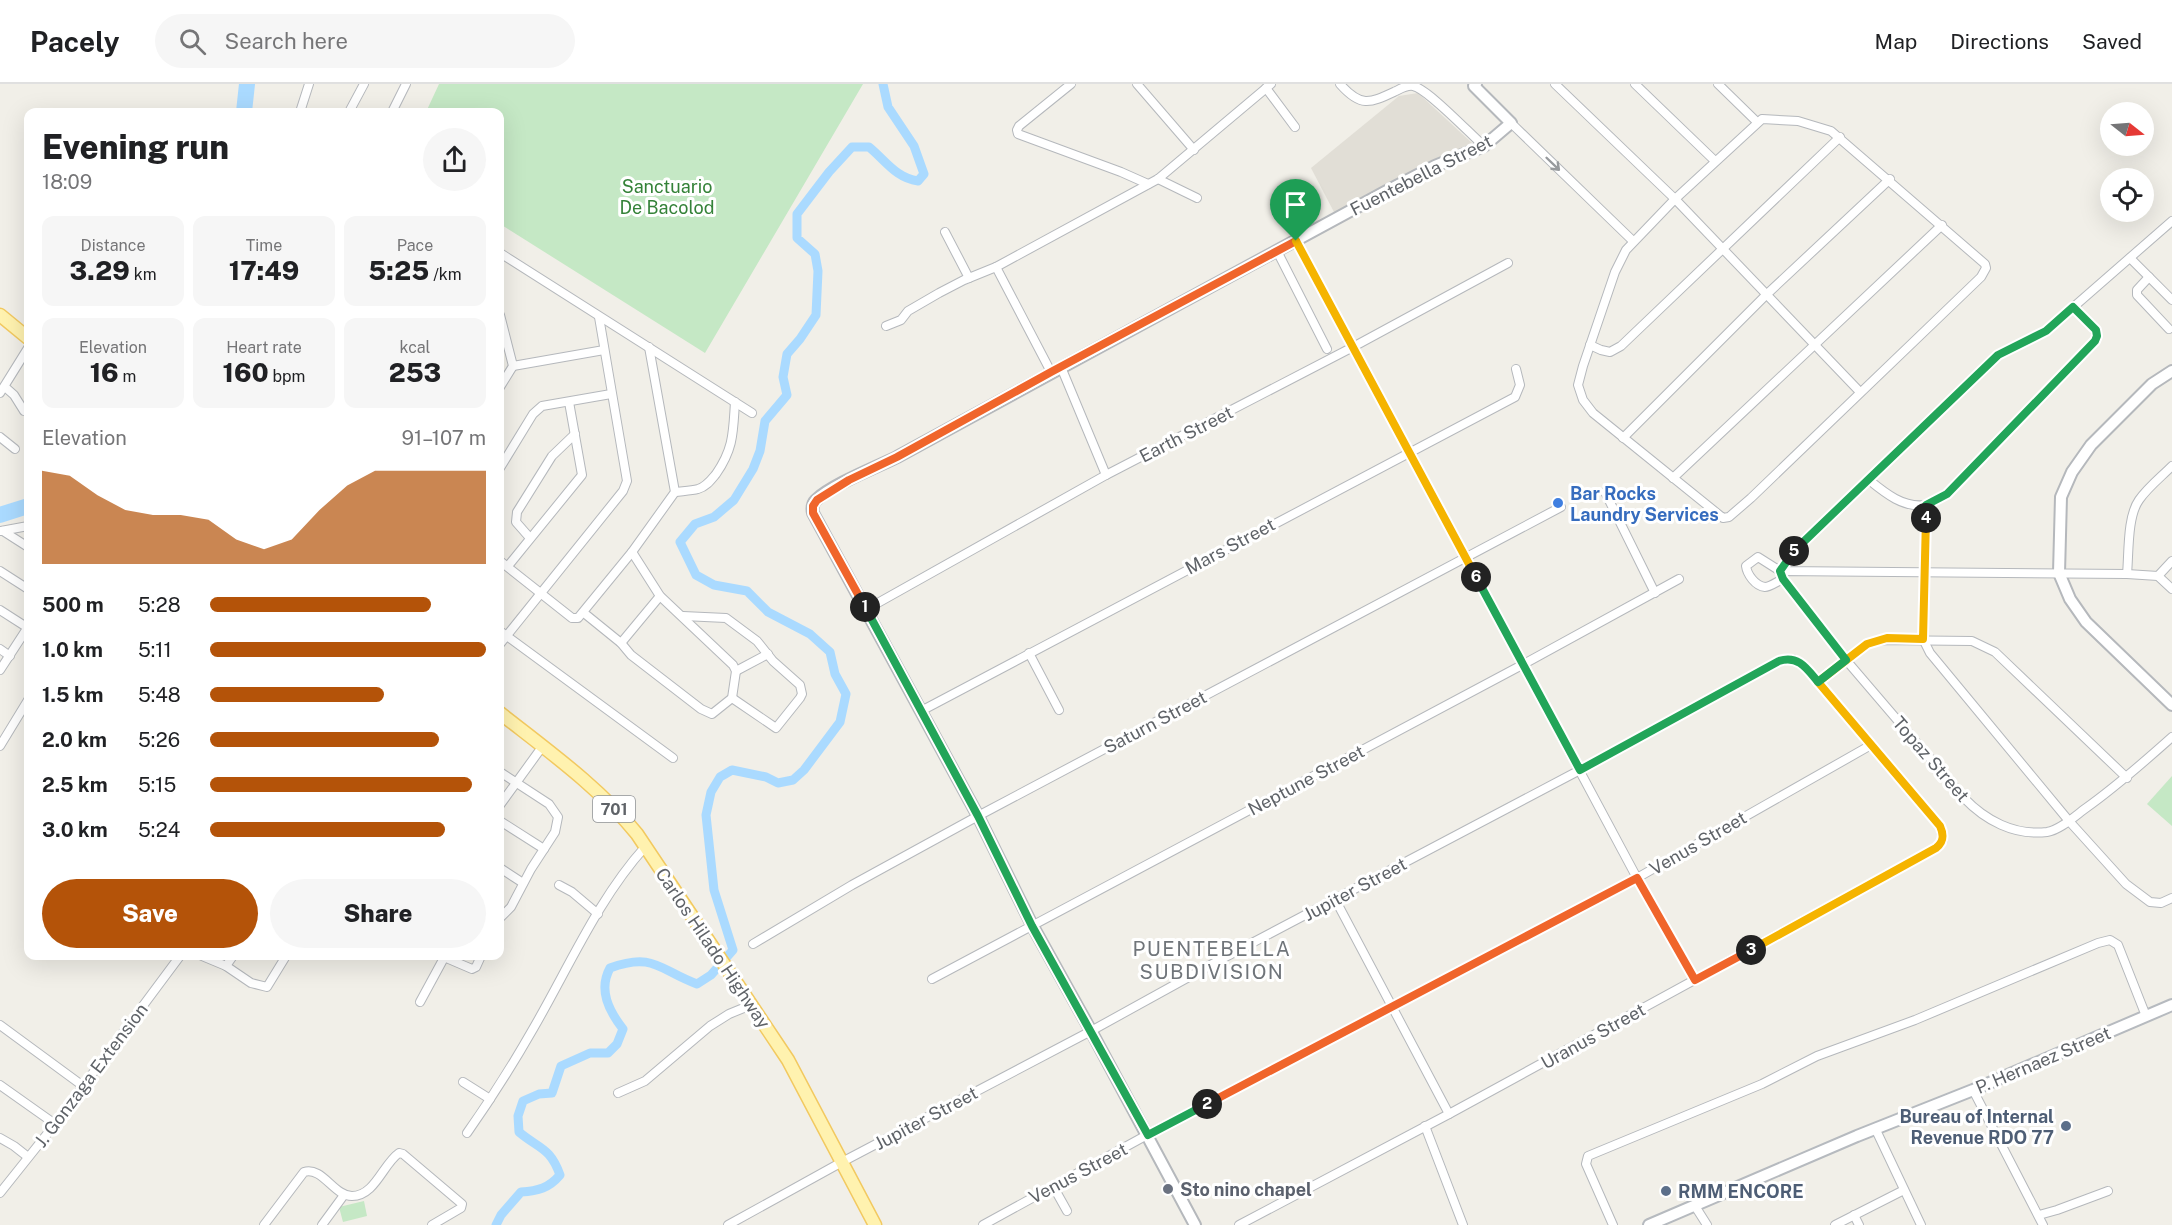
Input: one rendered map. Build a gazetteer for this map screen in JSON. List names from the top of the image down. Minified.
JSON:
{"streets":{"main road":["701","Carlos Hilado Highway"],"street":["Fuentebella Street","Earth Street","Mars Street","Saturn Street","Topaz Street","Neptune Street","Venus Street","Jupiter Street","Uranus Street","P. Hernaez Street","J. Gonzaga Extension"]},"crossings":[["Fuentebella Street","Earth Street"],["Fuentebella Street","Mars Street"],["Fuentebella Street","Saturn Street"],["Fuentebella Street","Neptune Street"],["Fuentebella Street","Venus Street"],["Fuentebella Street","Jupiter Street"],["Venus Street","Uranus Street"],["Jupiter Street","Carlos Hilado Highway"]],"districts":["PUENTEBELLA SUBDIVISION"],"parks":["Sanctuario De Bacolod"],"places":["Bar Rocks Laundry Services","Bureau of Internal Revenue RDO 77","Sto nino chapel","RMM ENCORE"],"north":"right","page":{"header":"Pacely","search":"Search here","nav":["Map","Directions","Saved"],"heading":["Evening run","18:09"],"stats":[["Distance","3.29 km"],["Time","17:49"],["Pace","5:25 /km"],["Elevation","16 m"],["Heart rate","160 bpm"],["kcal","253"]],"chart":["Elevation","91–107 m"],"pins":["4","5","6","1","3","2"],"list":[{"name":"500 m","note":"5:28"},{"name":"1.0 km","note":"5:11"},{"name":"1.5 km","note":"5:48"},{"name":"2.0 km","note":"5:26"},{"name":"2.5 km","note":"5:15"},{"name":"3.0 km","note":"5:24"}],"buttons":["Save","Share"]}}
